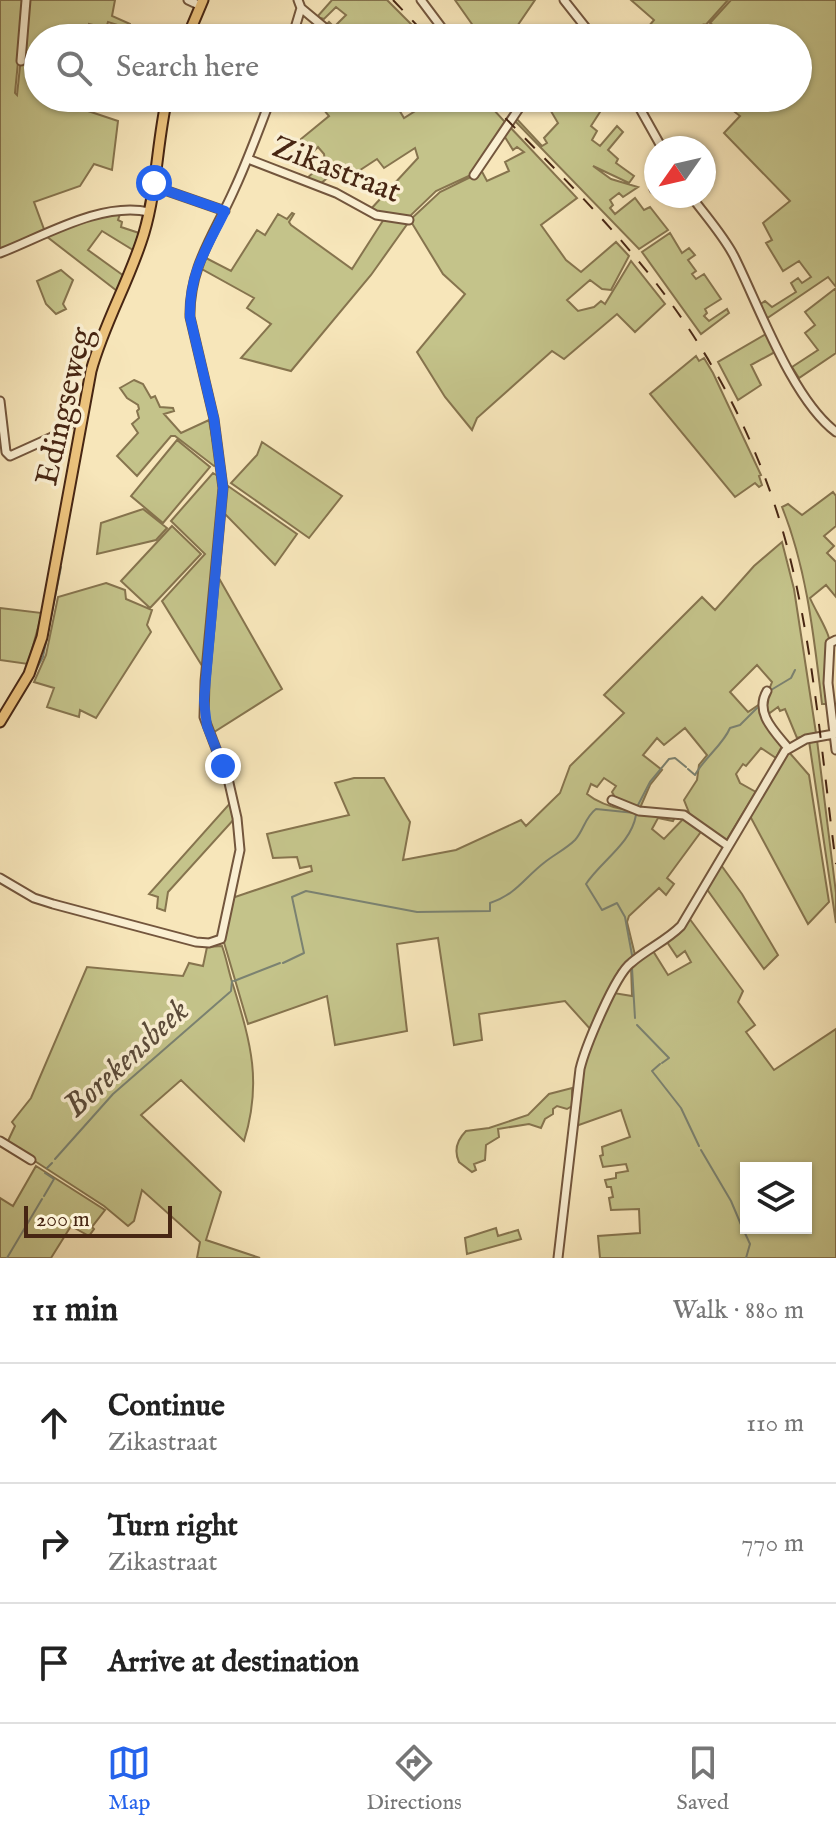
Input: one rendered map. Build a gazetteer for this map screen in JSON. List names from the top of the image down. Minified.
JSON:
{"streets":{"main road":["Edingseweg"],"street":["Zikastraat"]},"water":["Borekensbeek"],"scale_bar":"200 m","north":"bottom left","page":{"search":"Search here","scale":"200 m","heading":["11 min","Walk · 880 m"],"list":[["Continue","Zikastraat","110 m"],["Turn right","Zikastraat","770 m"],"Arrive at destination"],"nav":["Map","Directions","Saved"]}}
